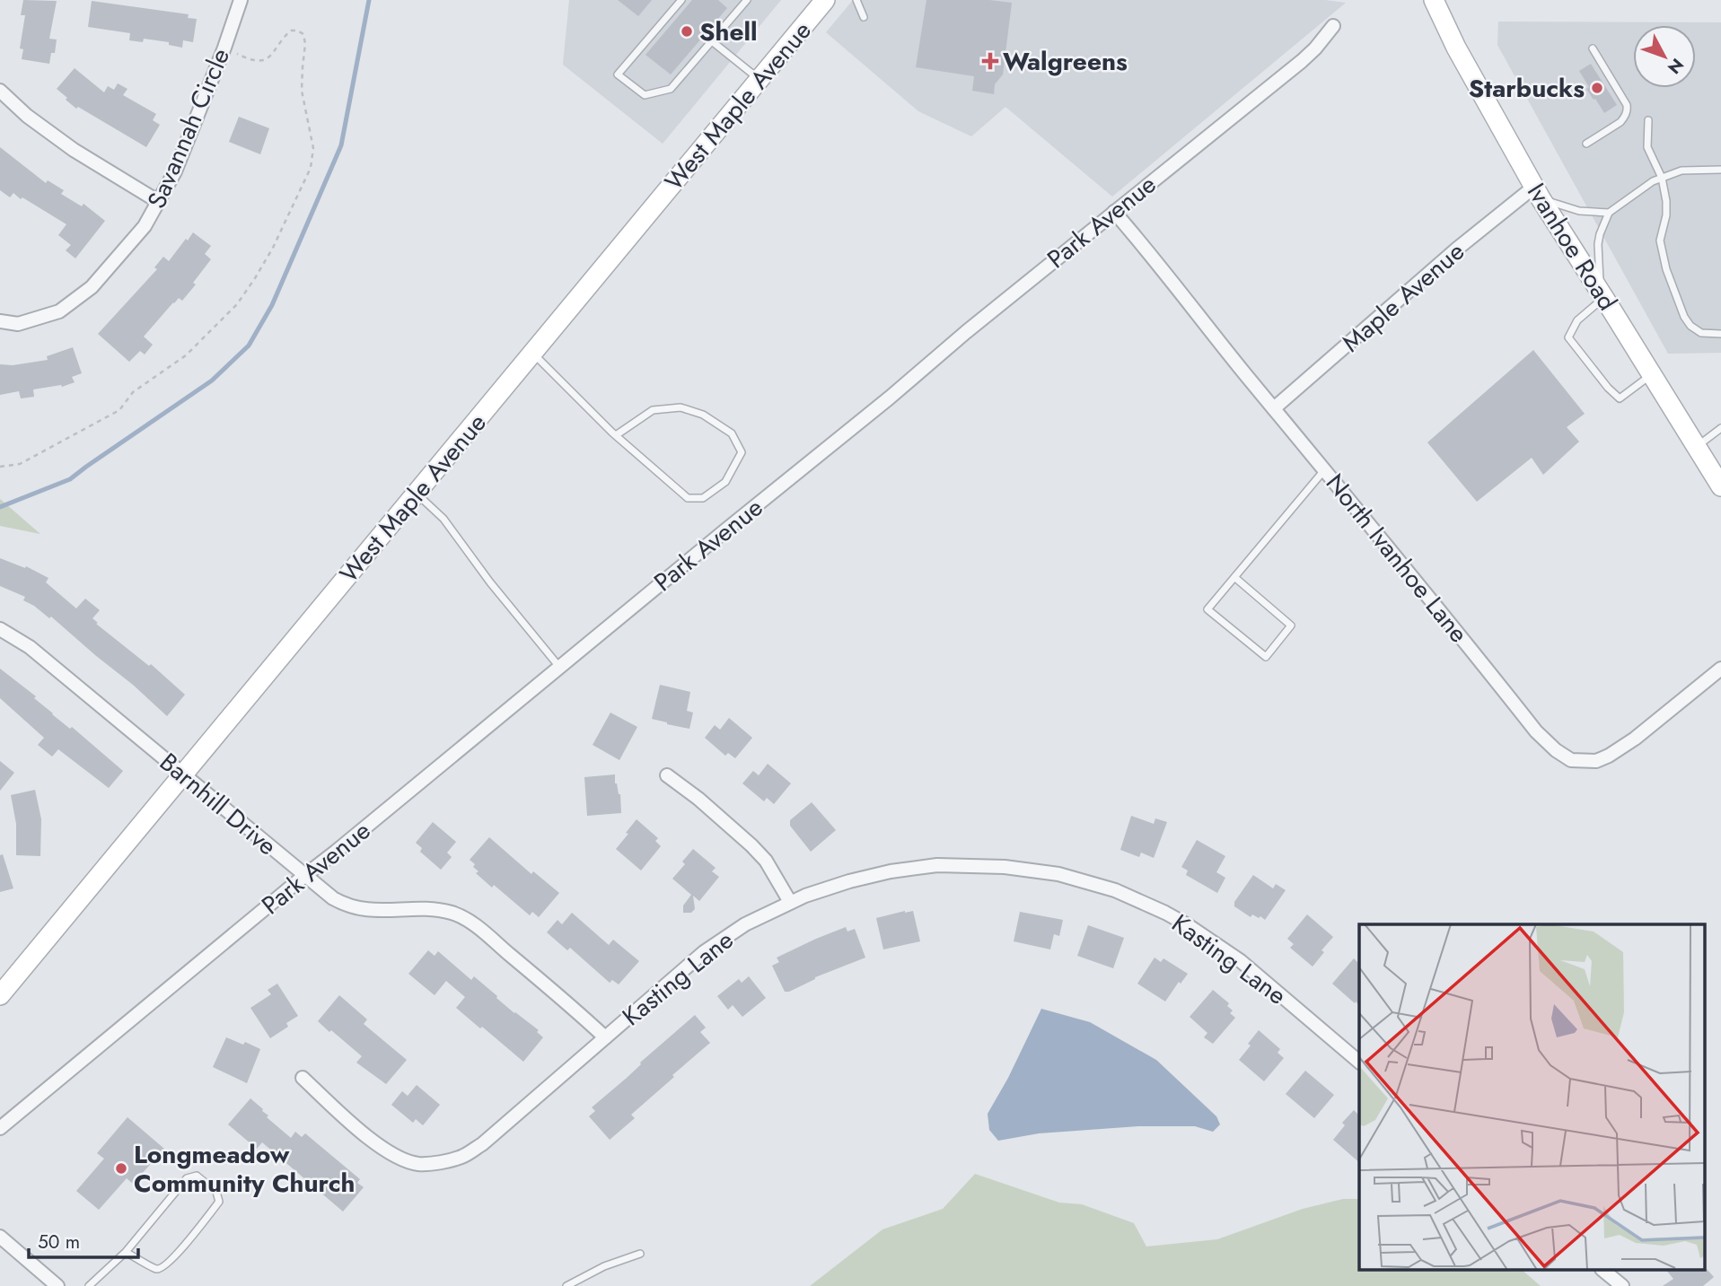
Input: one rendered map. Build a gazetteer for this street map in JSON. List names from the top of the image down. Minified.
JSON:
{"streets":{"main road":["West Maple Avenue","Ivanhoe Road"],"street":["Savannah Circle","Park Avenue","Maple Avenue","North Ivanhoe Lane","Barnhill Drive","Kasting Lane"]},"crossings":[["West Maple Avenue","Barnhill Drive"],["Park Avenue","North Ivanhoe Lane"],["Park Avenue","Barnhill Drive"],["Ivanhoe Road","Maple Avenue"],["Maple Avenue","North Ivanhoe Lane"],["Barnhill Drive","Kasting Lane"]],"places":{"other":["Shell","Starbucks","Longmeadow Community Church"],"health":["Walgreens"]},"scale_bar":"50 m","north":"bottom right"}
